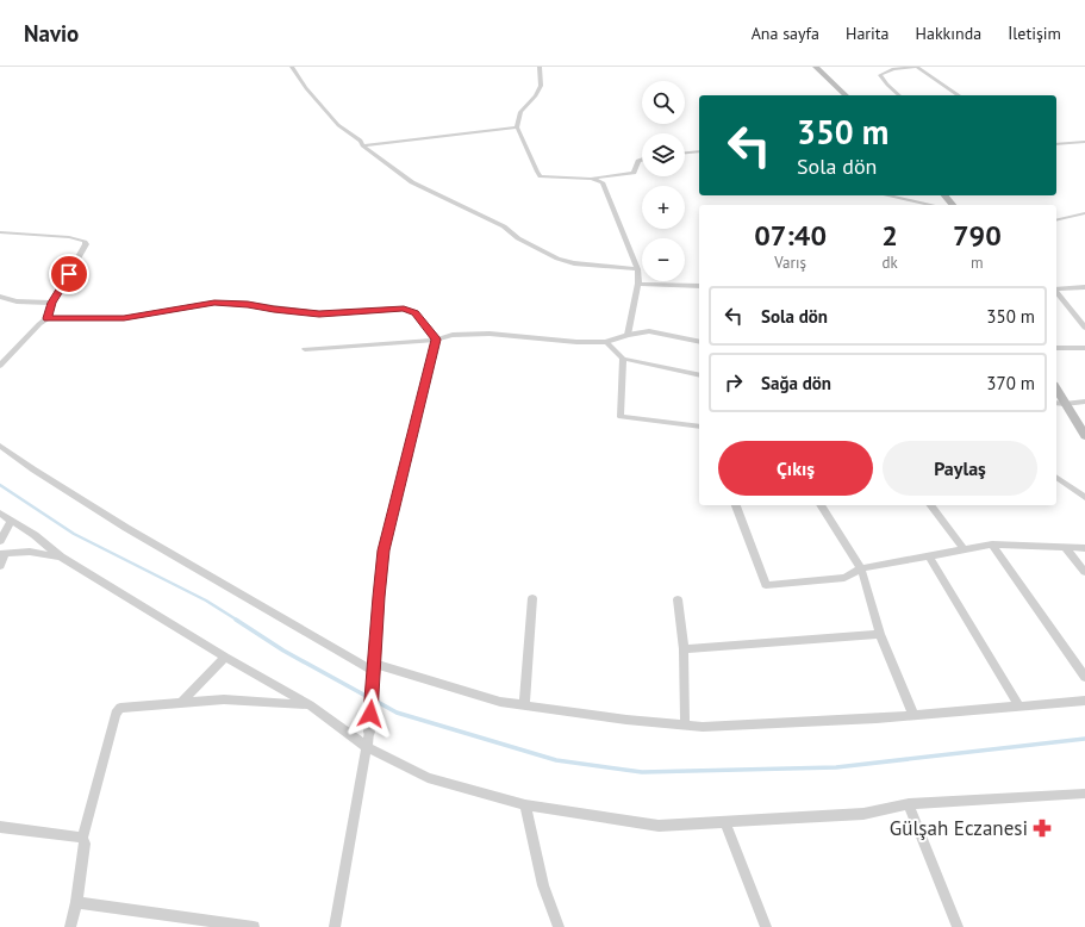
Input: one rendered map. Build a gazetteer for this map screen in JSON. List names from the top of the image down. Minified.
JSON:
{"places":{"pharmacy":["Gülşah Eczanesi"]},"page":{"header":"Navio","nav":["Ana sayfa","Harita","Hakkında","İletişim"],"map_buttons":["+","−"],"turn":["350 m","Sola dön"],"eta":["07:40","Varış","2","dk","790","m"],"list":[{"name":"Sola dön","value":"350 m"},{"name":"Sağa dön","value":"370 m"}],"buttons":["Çıkış","Paylaş"]}}
